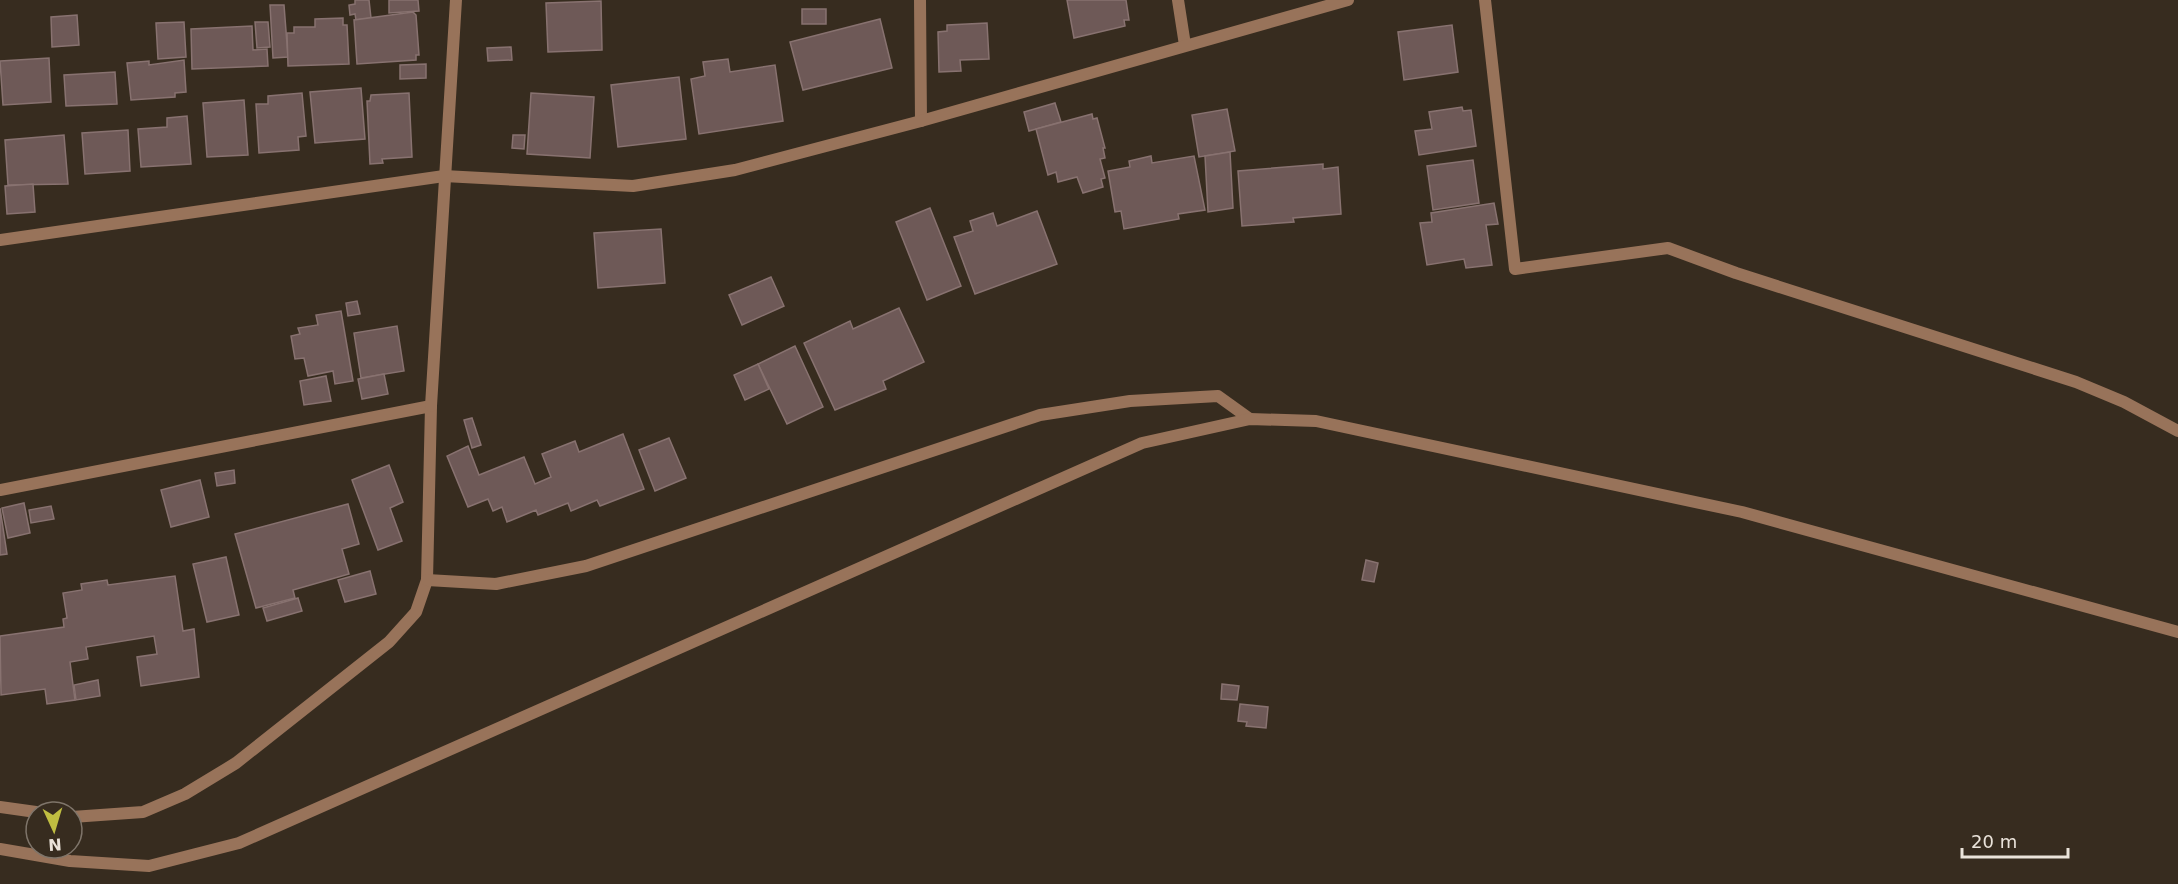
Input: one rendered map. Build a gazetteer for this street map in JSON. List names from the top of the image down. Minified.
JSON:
{"scale_bar":"20 m","north":"bottom"}
